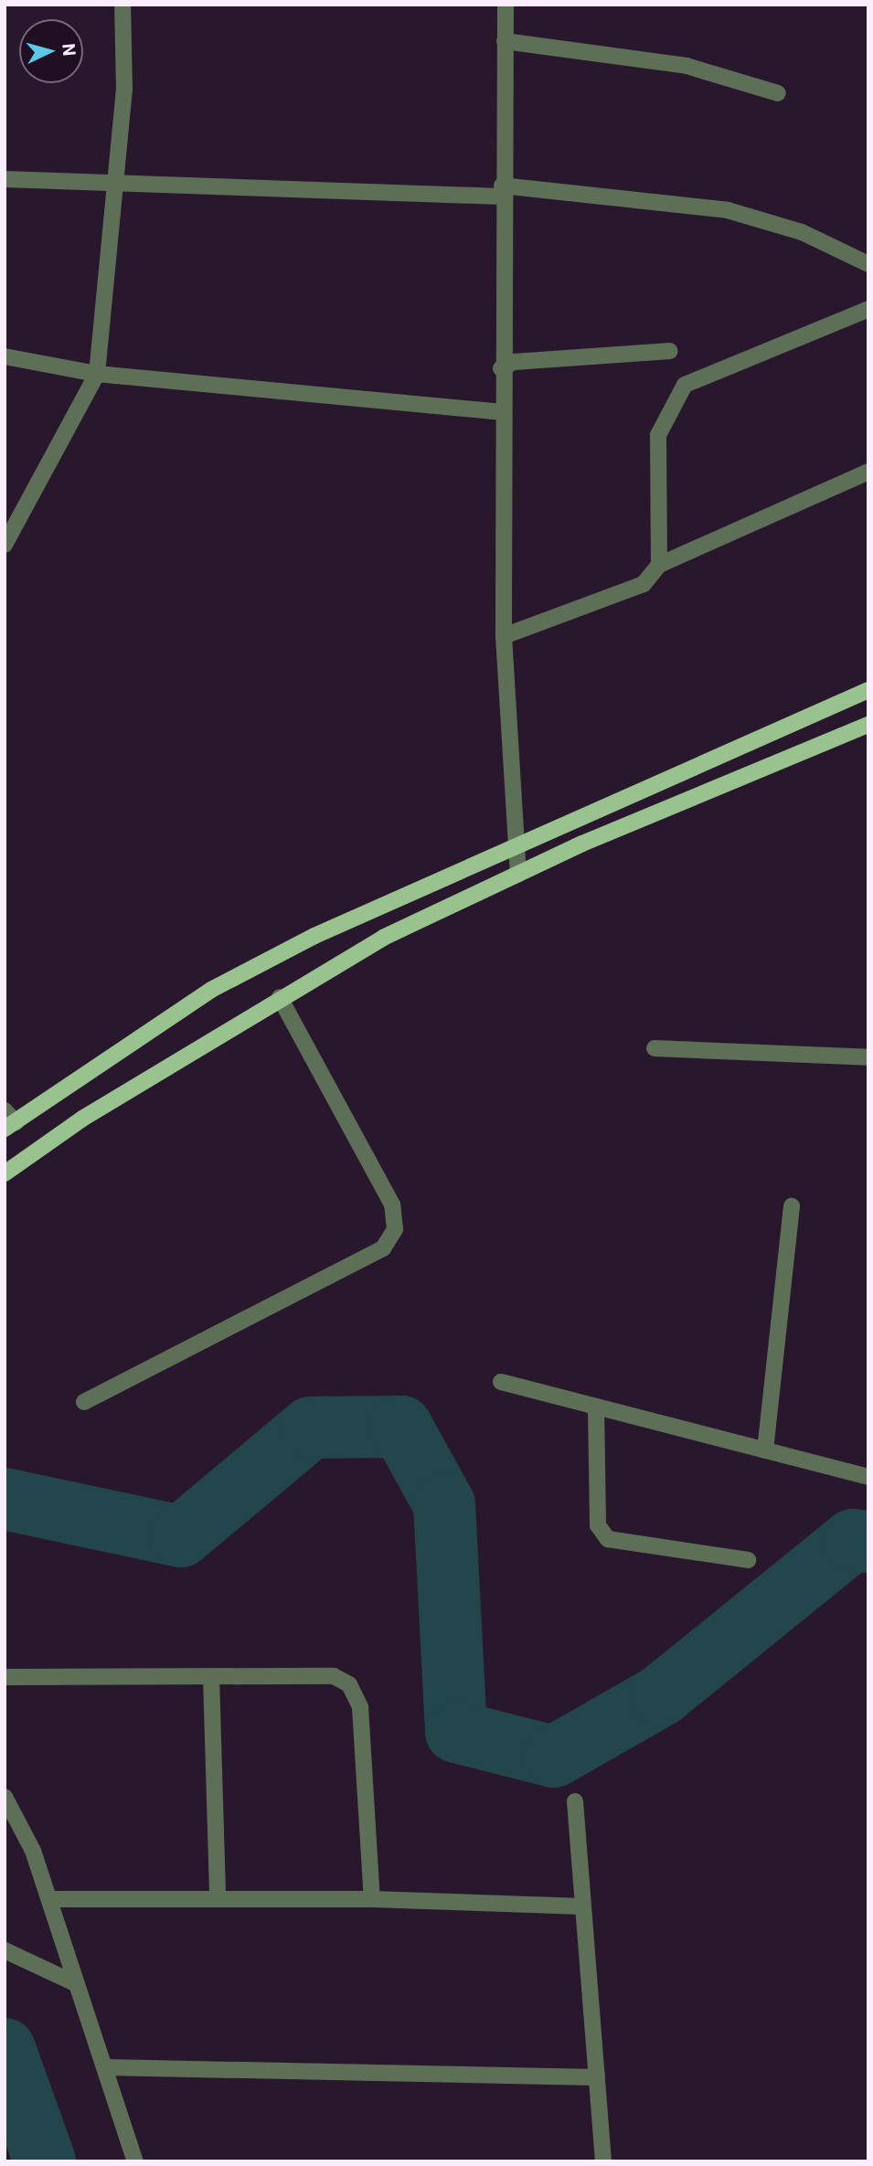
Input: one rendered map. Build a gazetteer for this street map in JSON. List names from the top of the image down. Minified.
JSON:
{"north":"right"}
